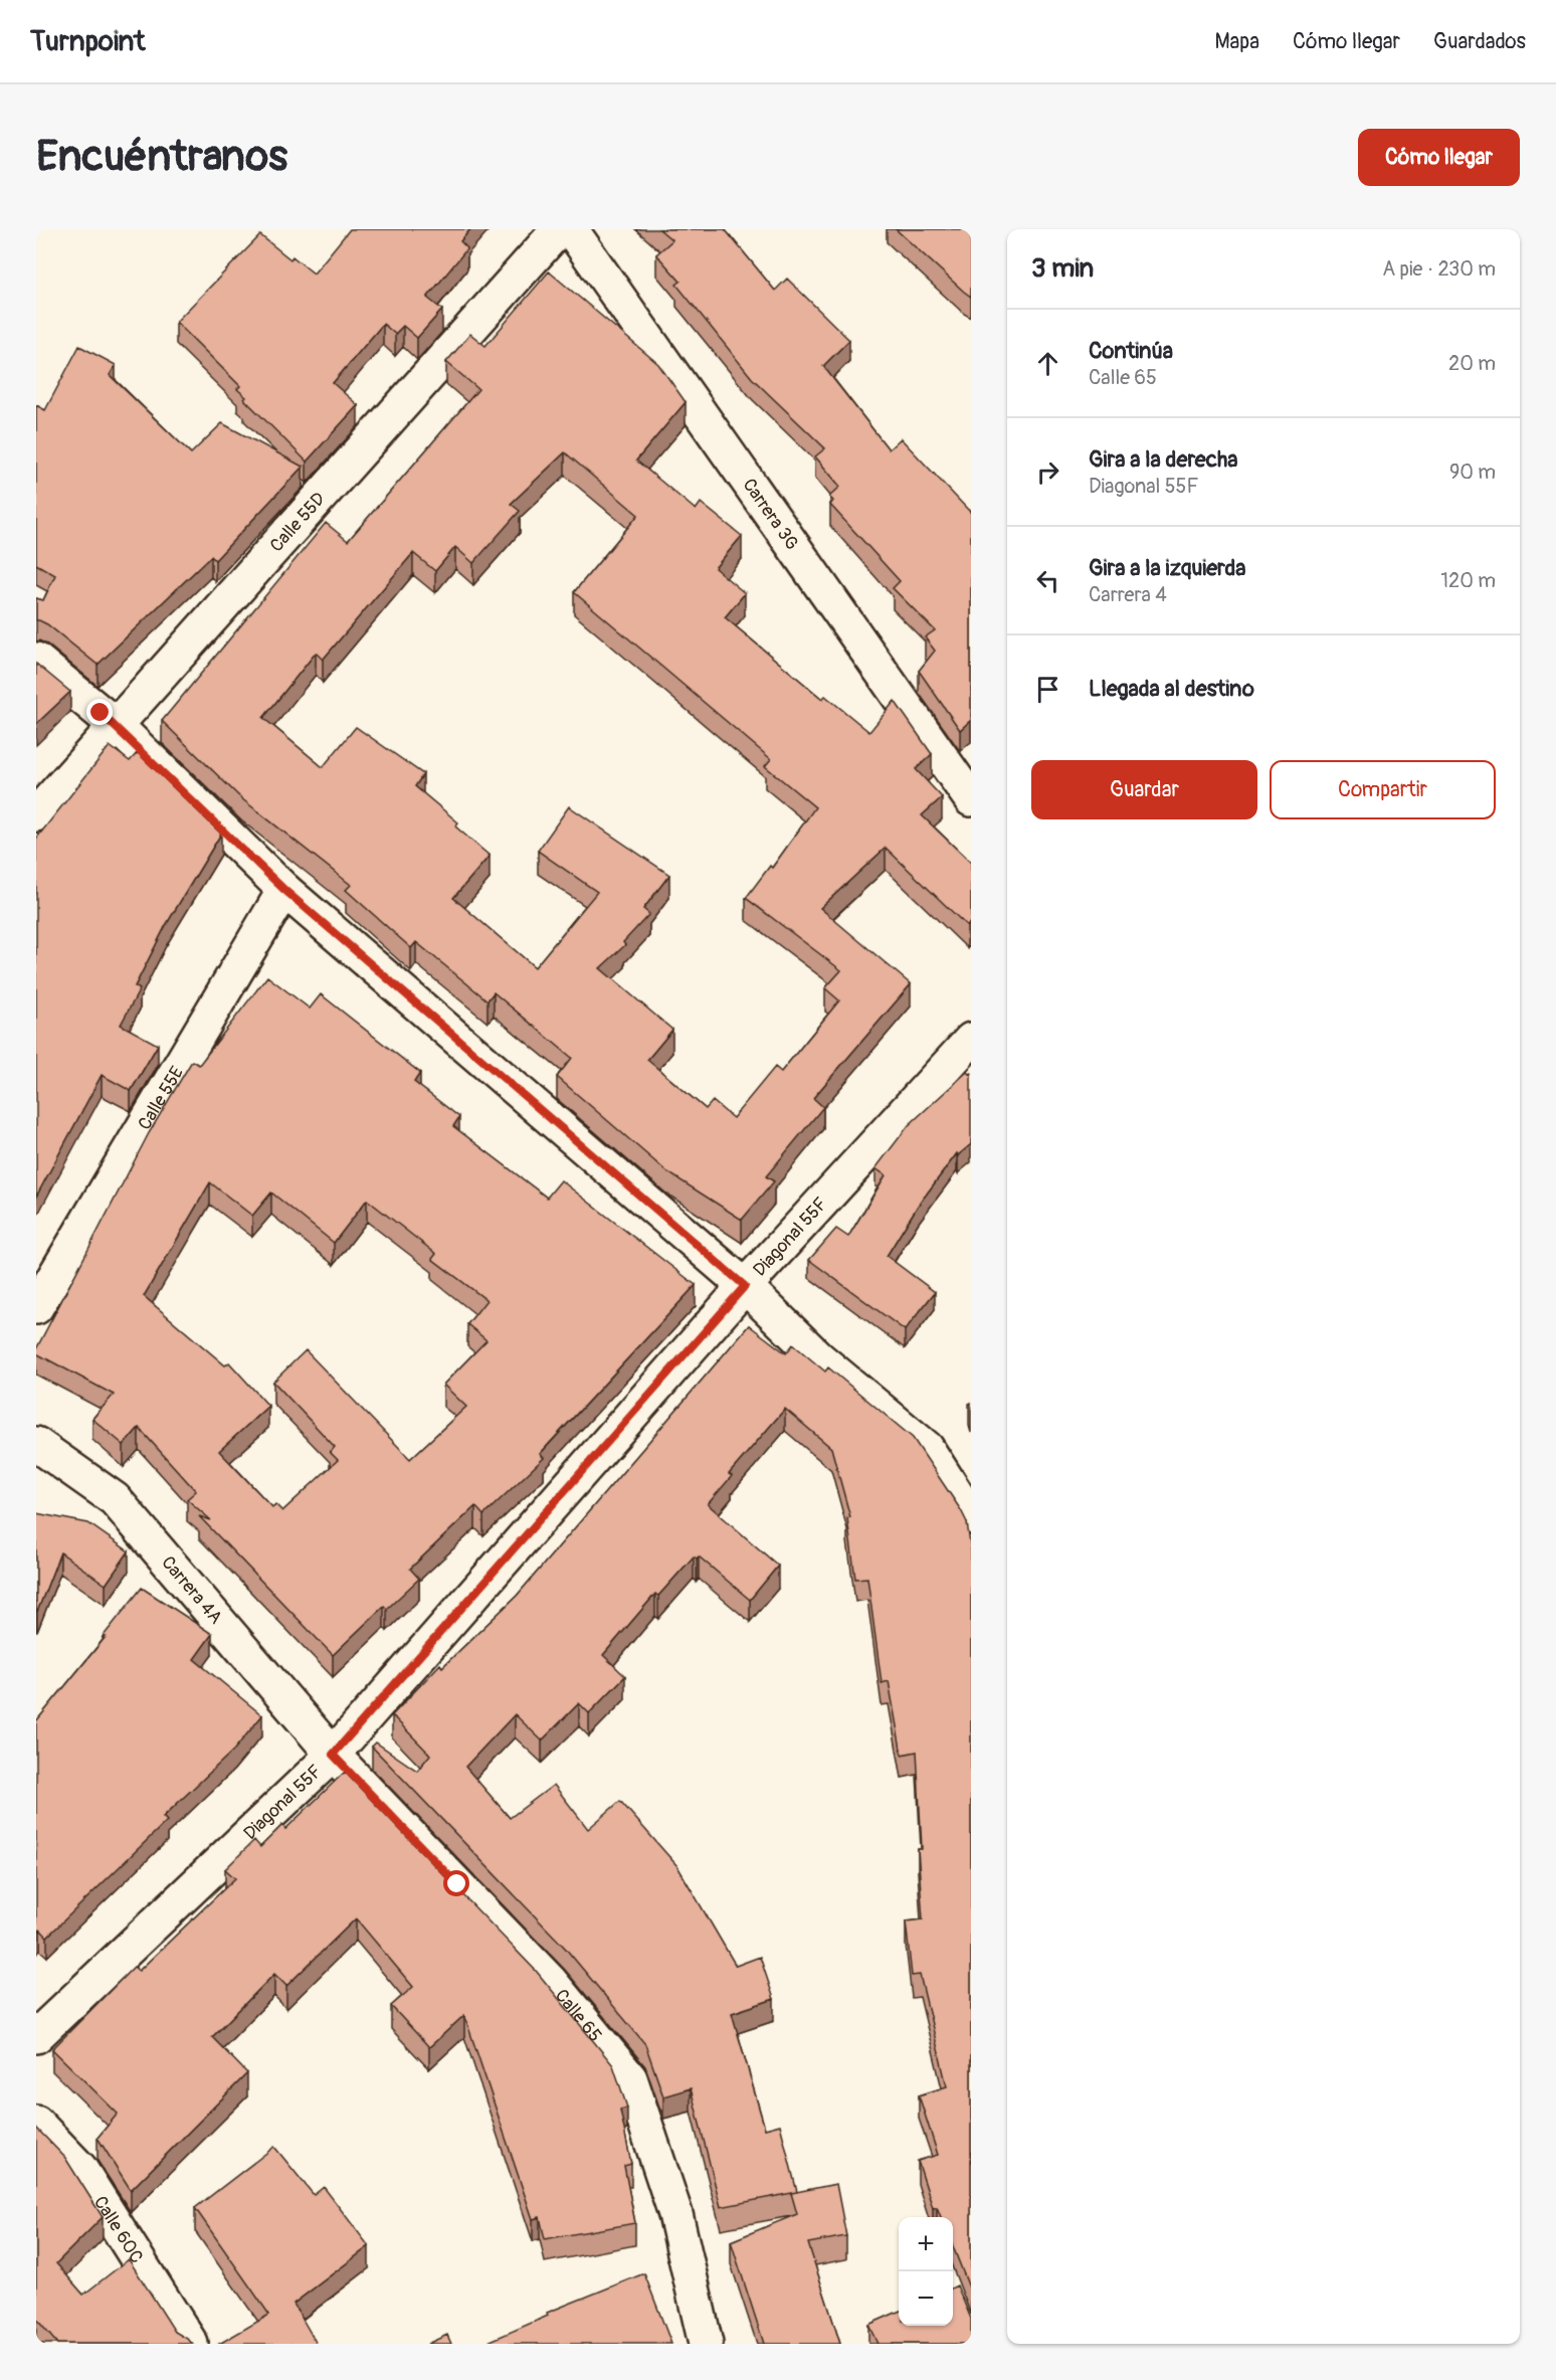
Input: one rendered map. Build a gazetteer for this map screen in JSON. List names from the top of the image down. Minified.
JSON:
{"streets":{"street":["Carrera 3G","Calle 55D","Calle 55E","Diagonal 55F","Carrera 4A","Calle 65","Calle 60C"]},"crossings":[["Diagonal 55F","Carrera 4A"],["Diagonal 55F","Calle 65"],["Carrera 4A","Calle 65"]],"page":{"header":"Turnpoint","nav":["Mapa","Cómo llegar","Guardados"],"buttons":["Cómo llegar",["Guardar","Compartir"]],"title":"Encuéntranos","heading":["3 min","A pie · 230 m"],"list":[["Continúa","Calle 65","20 m"],["Gira a la derecha","Diagonal 55F","90 m"],["Gira a la izquierda","Carrera 4","120 m"],"Llegada al destino"],"map_buttons":["+","−"]}}
